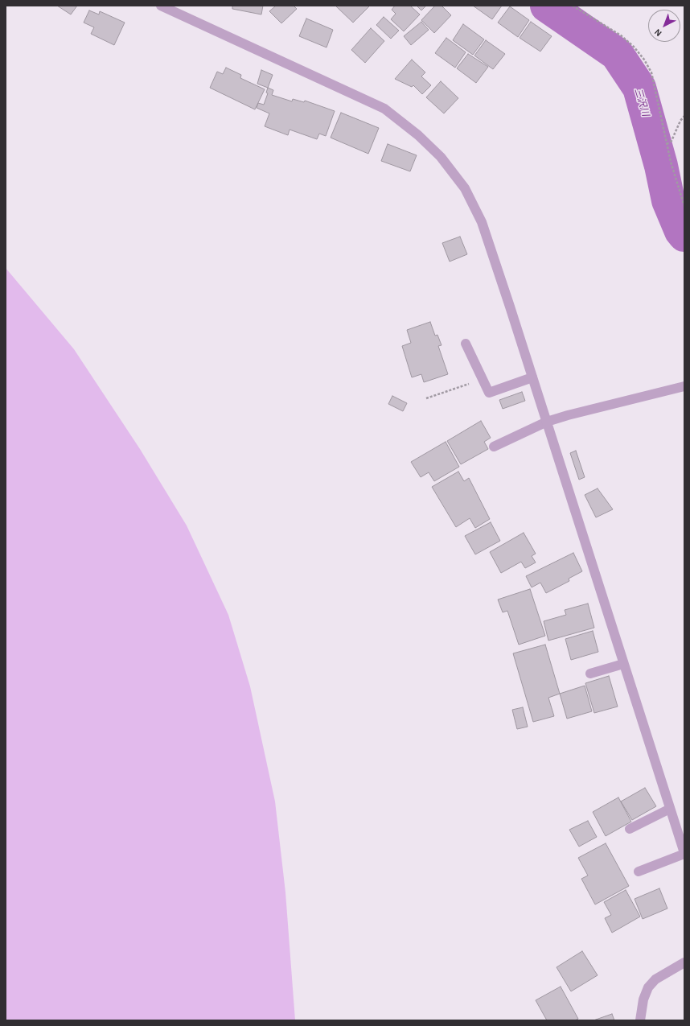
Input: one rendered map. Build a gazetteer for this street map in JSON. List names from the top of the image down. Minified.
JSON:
{"water":["三沢川"],"north":"bottom left"}
